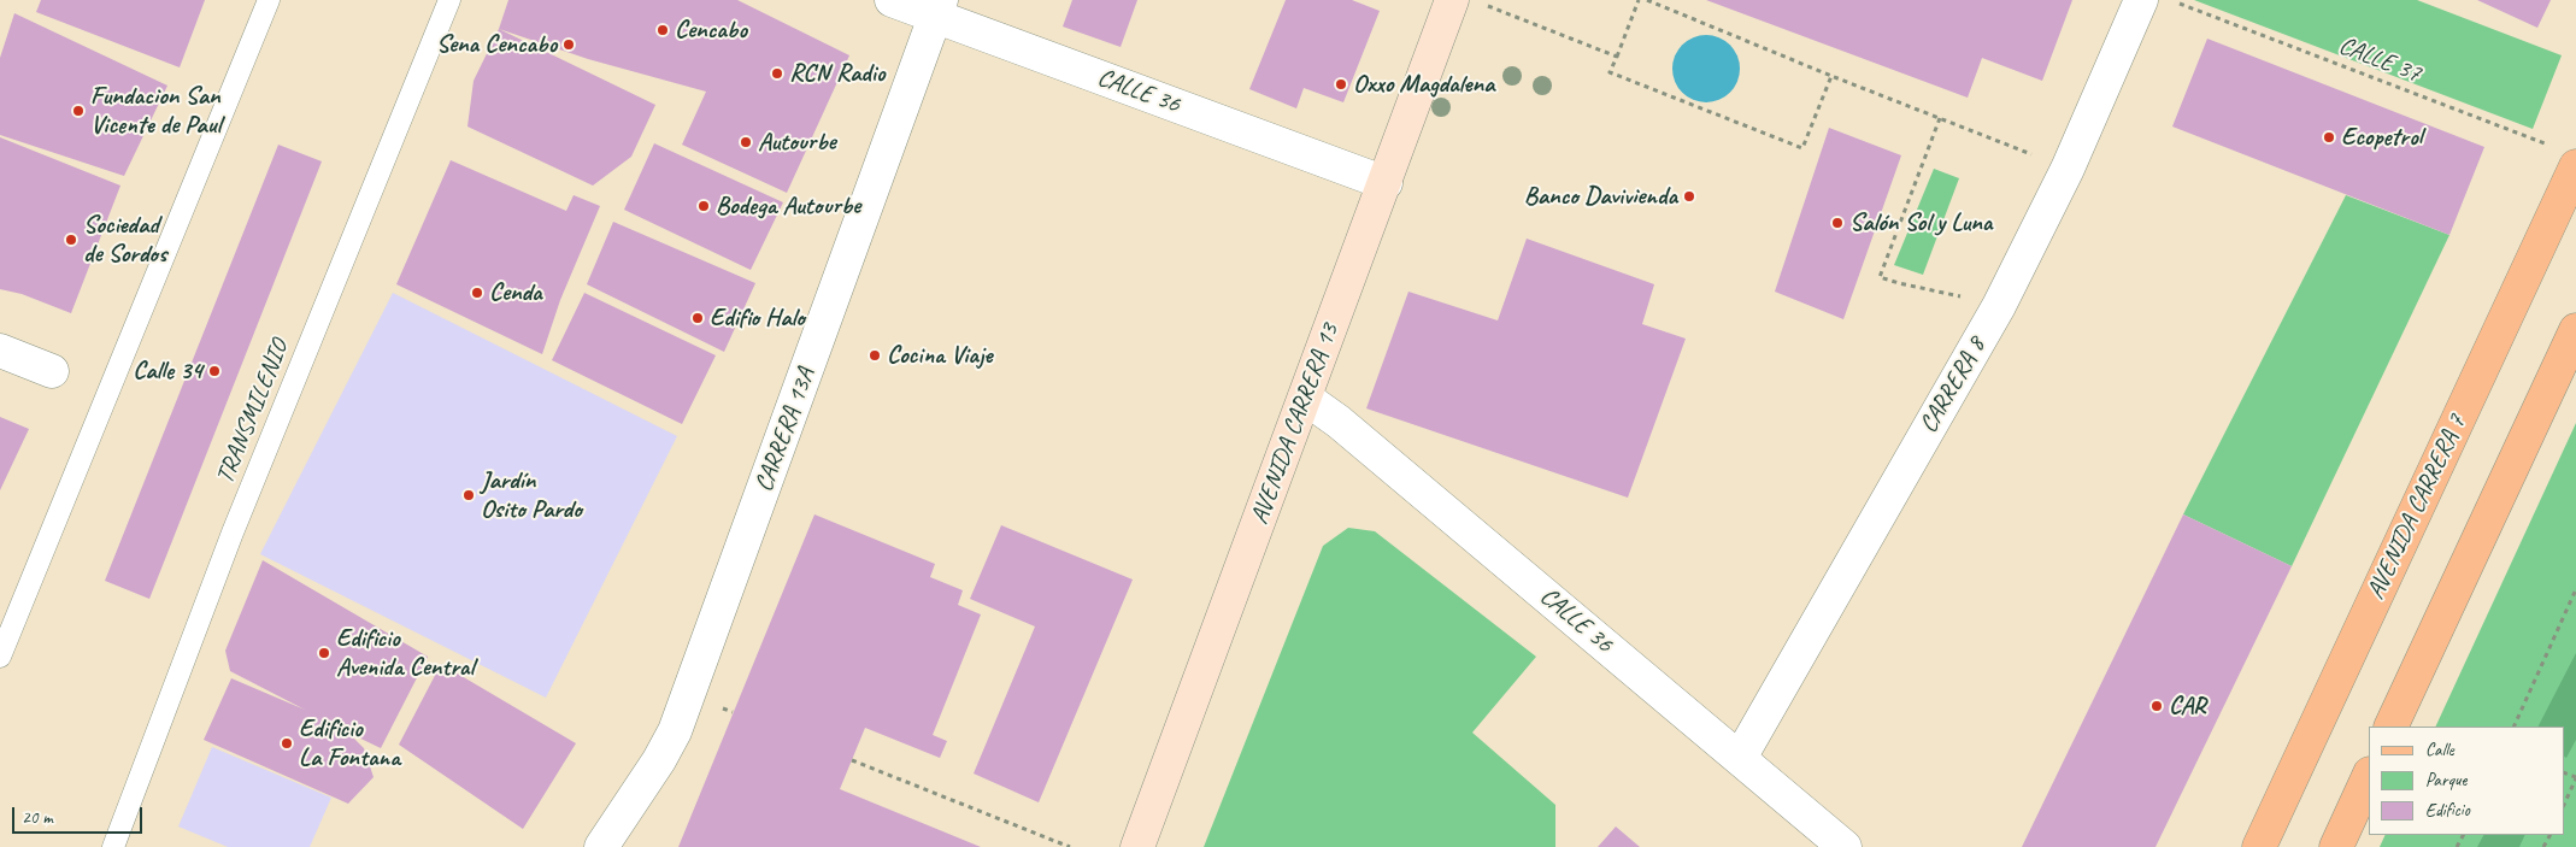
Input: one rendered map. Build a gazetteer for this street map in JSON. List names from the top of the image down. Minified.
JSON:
{"streets":{"main road":["AVENIDA CARRERA 13","AVENIDA CARRERA 7"],"street":["CALLE 36","CARRERA 8","CARRERA 13A"],"lane":["TRANSMILENIO"],"path":["CALLE 37"]},"crossings":[["CALLE 37","AVENIDA CARRERA 7"],["CALLE 36","CARRERA 8"],["CALLE 36","AVENIDA CARRERA 13"],["CALLE 36","CARRERA 13A"]],"places":["Cencabo","Sena Cencabo","RCN Radio","Oxxo Magdalena","Fundacion San Vicente de Paul","Ecopetrol","Autourbe","Banco Davivienda","Bodega Autourbe","Salón Sol y Luna","Sociedad de Sordos","Cenda","Edifio Halo","Cocina Viaje","Calle 34","Jardín Osito Pardo","Edificio Avenida Central","CAR","Edificio La Fontana"],"legend":["Calle","Parque","Edificio"],"scale_bar":"20 m"}
